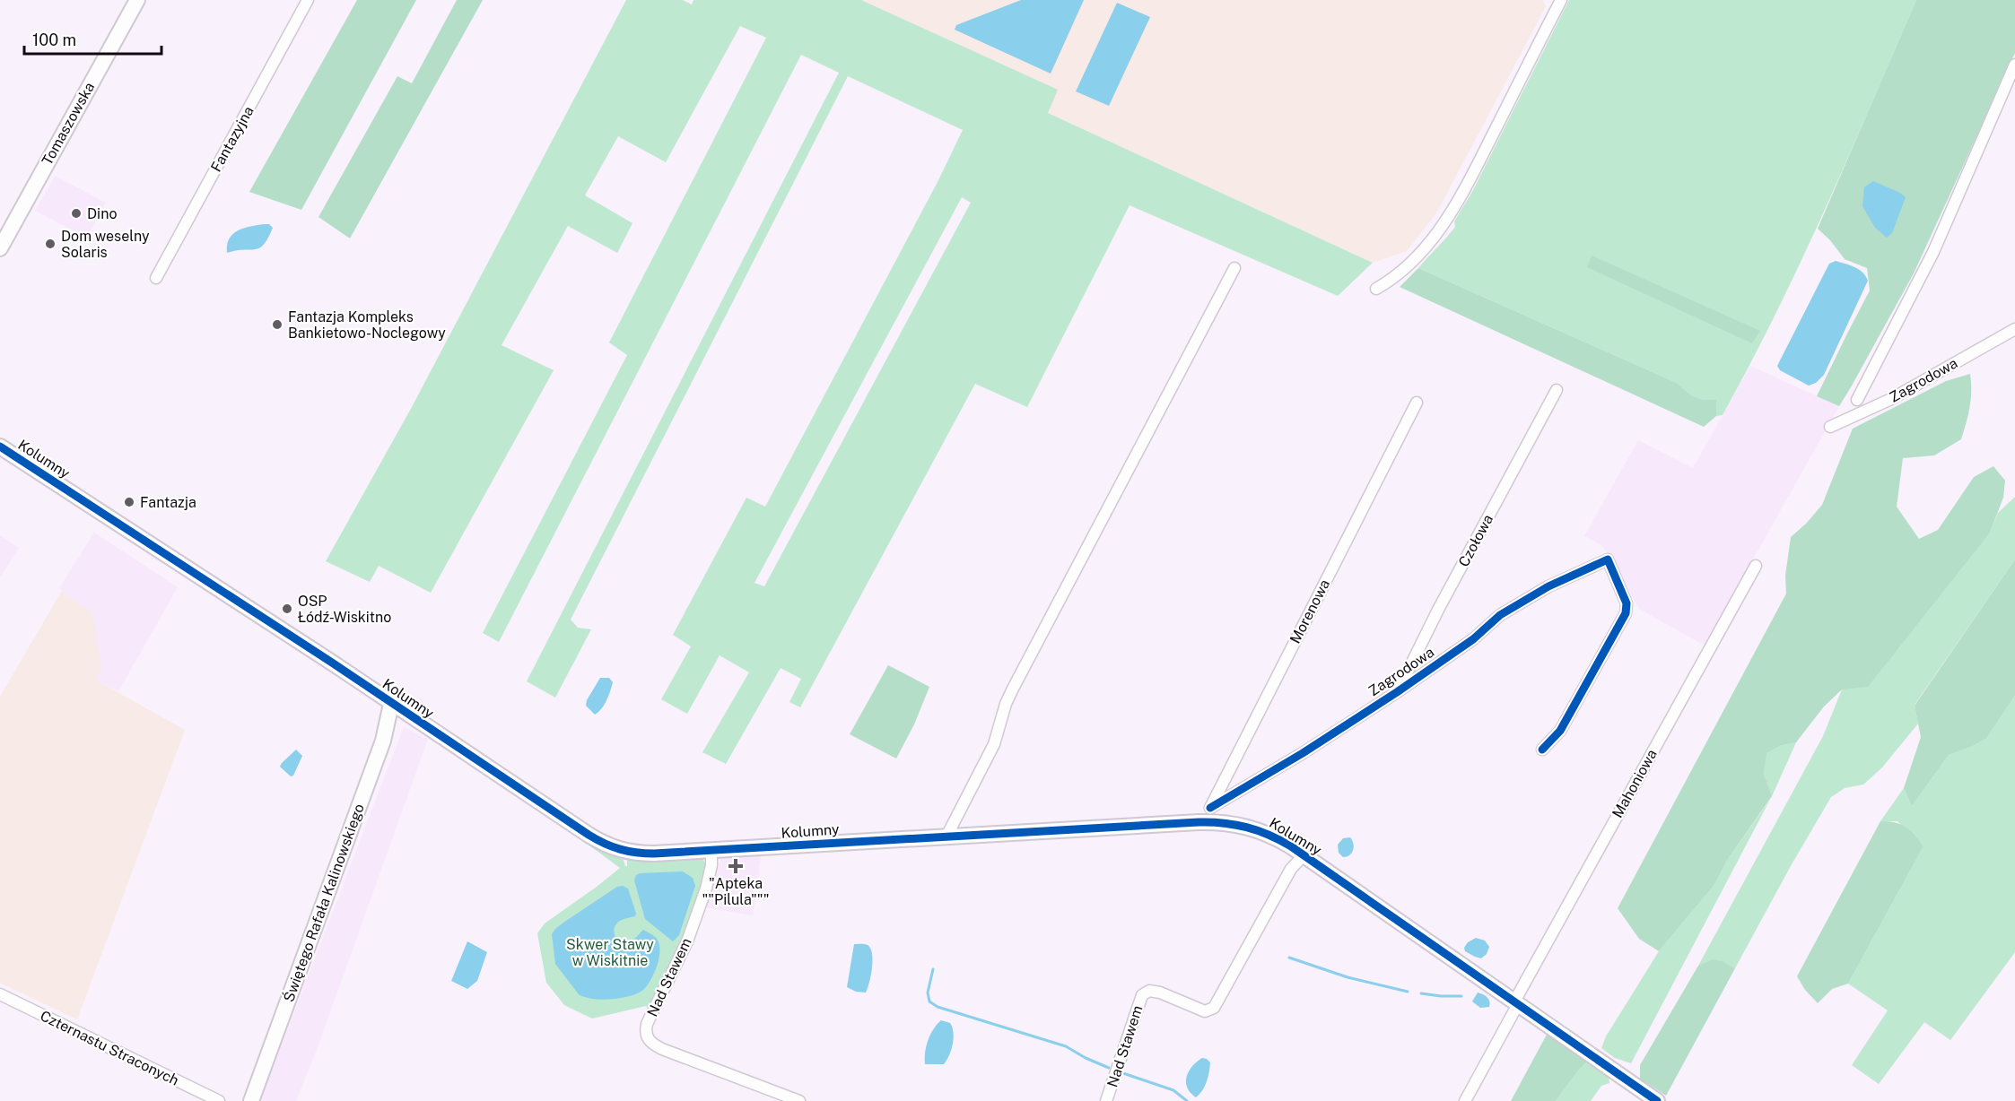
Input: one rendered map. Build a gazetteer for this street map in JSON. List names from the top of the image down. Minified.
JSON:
{"streets":{"street":["Tomaszowska","Fantazyjna","Zagrodowa","Kolumny","Czołowa","Morenowa","Mahoniowa","Świętego Rafała Kalinowskiego","Nad Stawem","Czternastu Straconych"]},"crossings":[["Zagrodowa","Kolumny"],["Zagrodowa","Czołowa"],["Zagrodowa","Morenowa"],["Kolumny","Morenowa"],["Kolumny","Mahoniowa"],["Kolumny","Świętego Rafała Kalinowskiego"],["Kolumny","Nad Stawem"]],"parks":["Skwer Stawy w Wiskitnie"],"places":{"other":["Dino","Dom weselny Solaris","Fantazja Kompleks Bankietowo-Noclegowy","Fantazja","OSP Łódź-Wiskitno"],"health":["\"Apteka \"\"Pilula\"\"\""]},"scale_bar":"100 m"}
